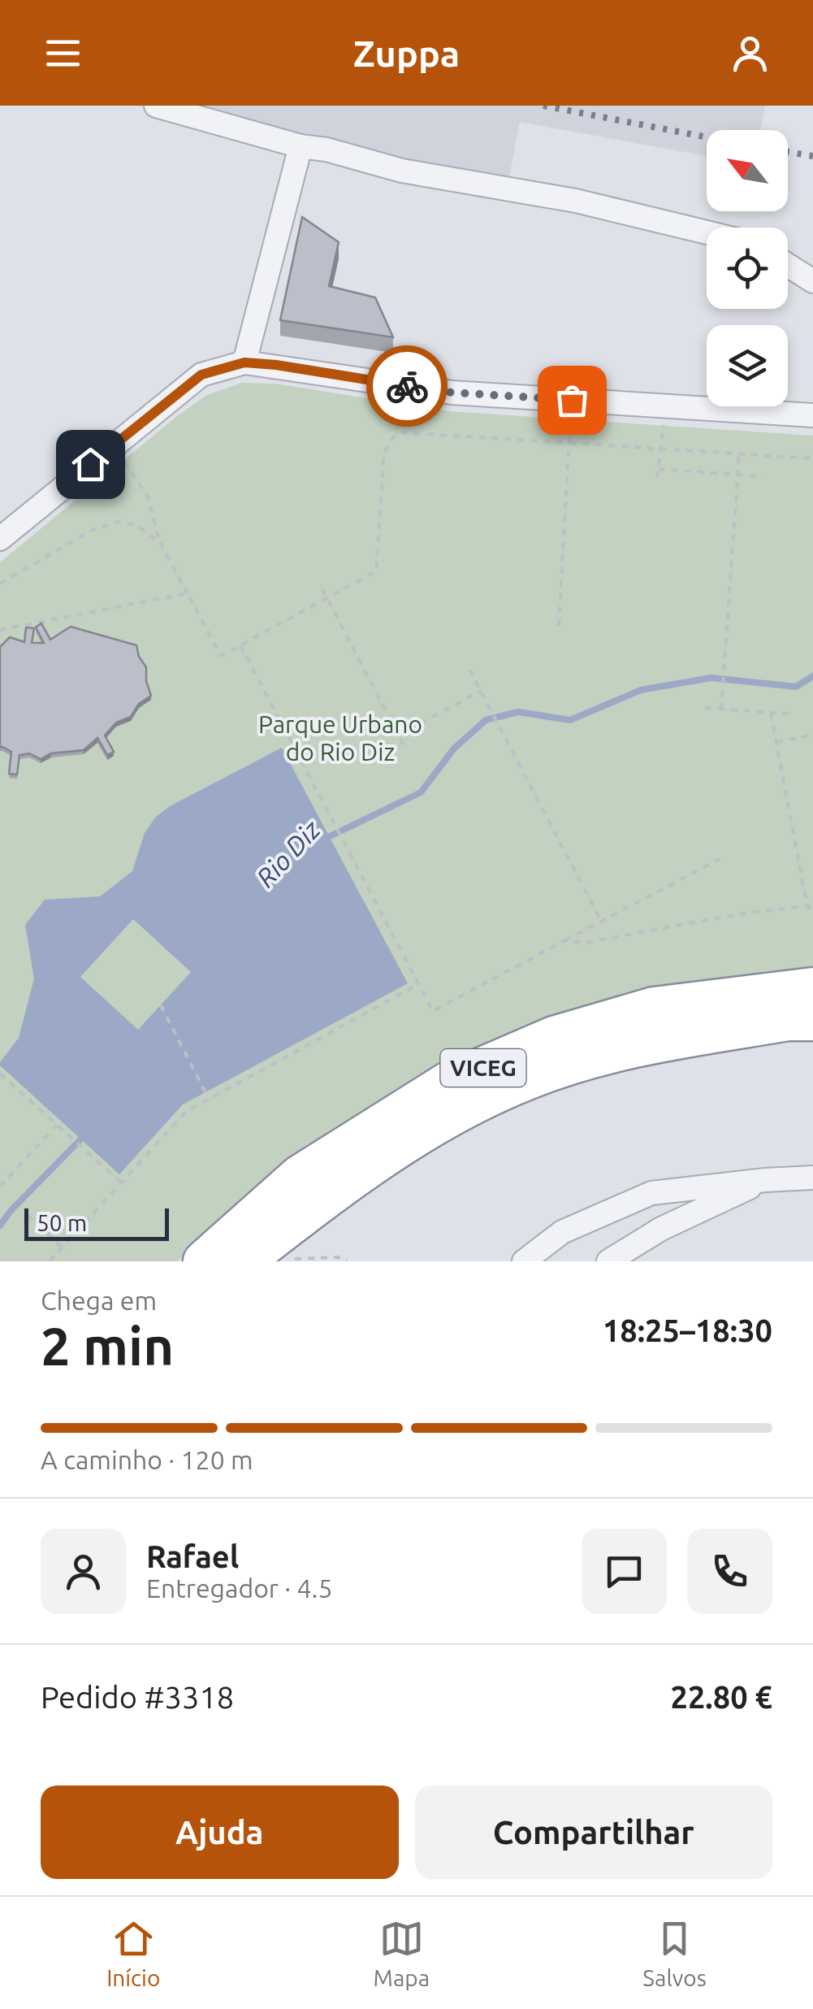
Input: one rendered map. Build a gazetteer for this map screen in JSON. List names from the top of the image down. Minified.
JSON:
{"streets":{"highway":["VICEG"]},"water":["Rio Diz"],"parks":["Parque Urbano do Rio Diz"],"scale_bar":"50 m","north":"top left","page":{"header":"Zuppa","scale":"50 m","heading":["2 min","Chega em","18:25–18:30"],"panel":["Rafael","Entregador · 4.5","Pedido #3318","22.80 €"],"bar":"A caminho · 120 m","buttons":["Ajuda","Compartilhar"],"tabs":["Início","Mapa","Salvos"]}}
